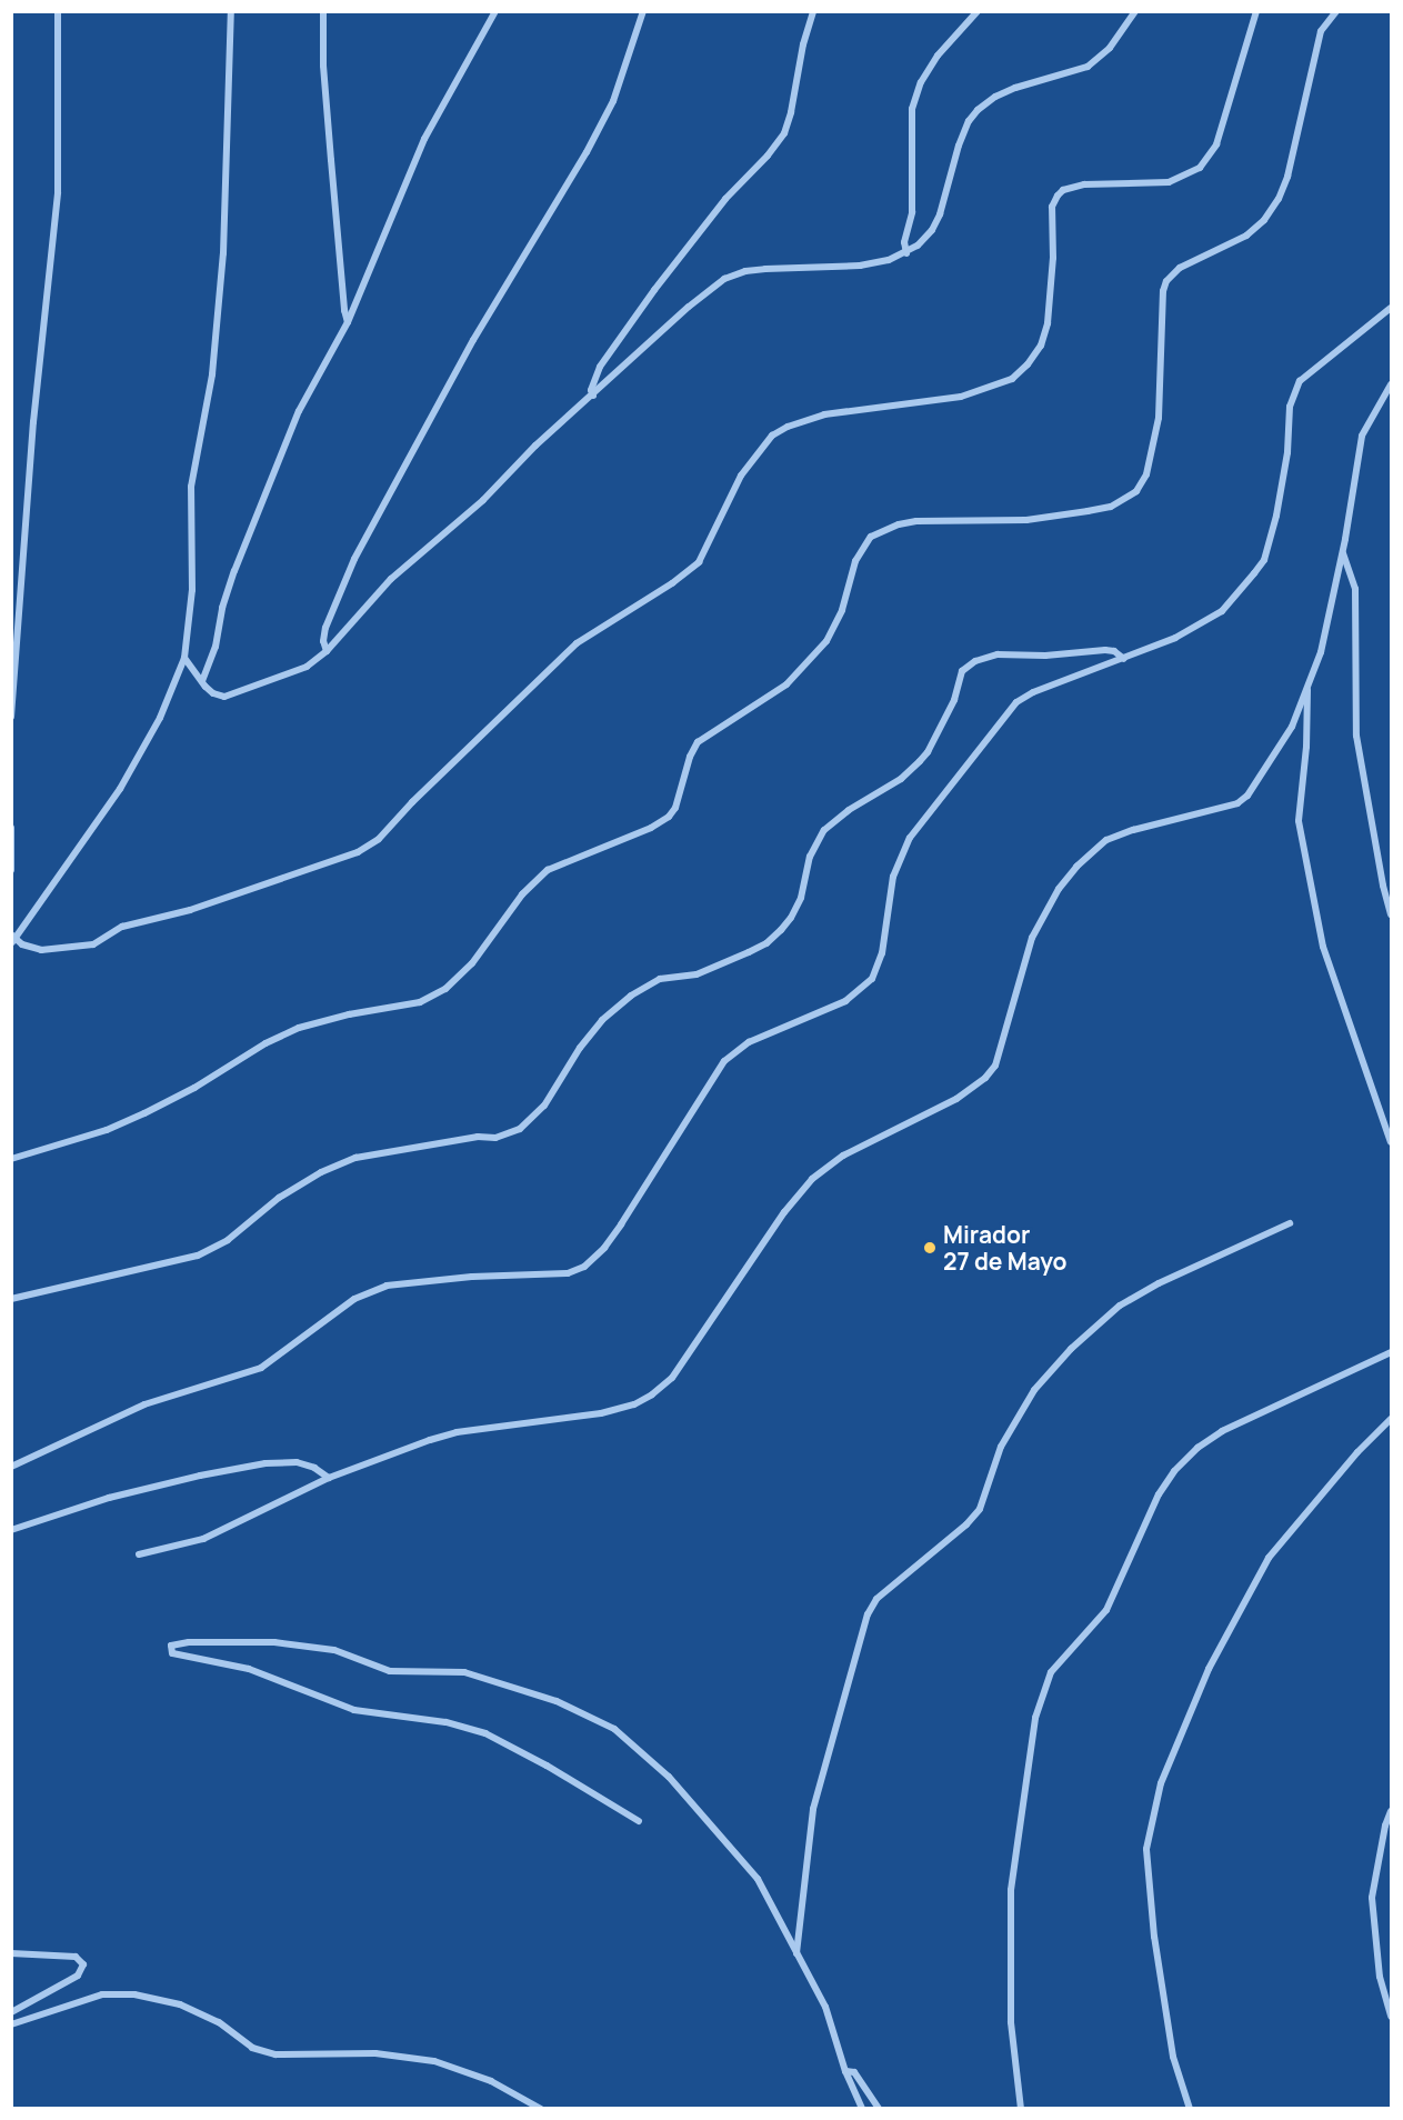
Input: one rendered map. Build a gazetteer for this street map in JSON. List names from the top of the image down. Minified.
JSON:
{"places":["Mirador 27 de Mayo"]}
